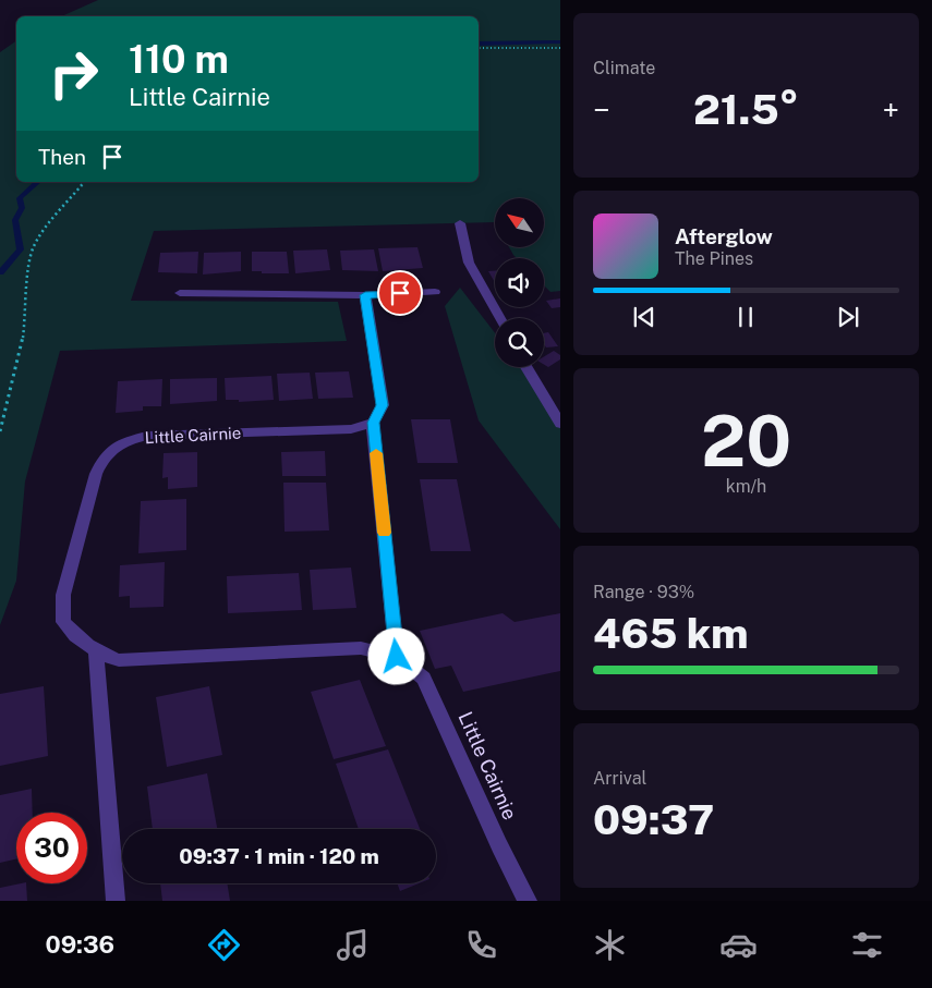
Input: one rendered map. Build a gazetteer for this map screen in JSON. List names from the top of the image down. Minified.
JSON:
{"streets":{"street":["Little Cairnie"]},"north":"top left","page":{"tile":["Climate",["20","km/h"],["Range · 93%","465 km"],["Arrival","09:37"]],"turn":["110 m","Little Cairnie"],"heat":["−","21.5°","+"],"then":"Then","song":["Afterglow","The Pines"],"limit":"30","trip":"09:37 · 1 min · 120 m","tabs":"09:36"}}
